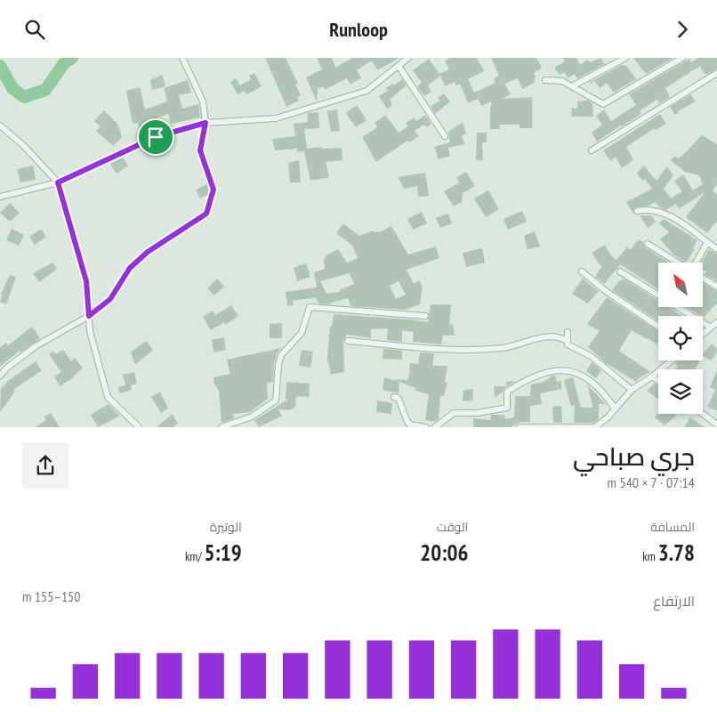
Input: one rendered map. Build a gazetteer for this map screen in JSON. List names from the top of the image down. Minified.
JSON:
{"north":"top left","page":{"header":"Runloop","heading":["جري صباحي","07:14 · 7 × 540 m"],"stats":[["المسافة","3.78 km"],["الوقت","20:06"],["الوتيرة","5:19 /km"]],"chart":["الارتفاع","150–155 m"]}}
